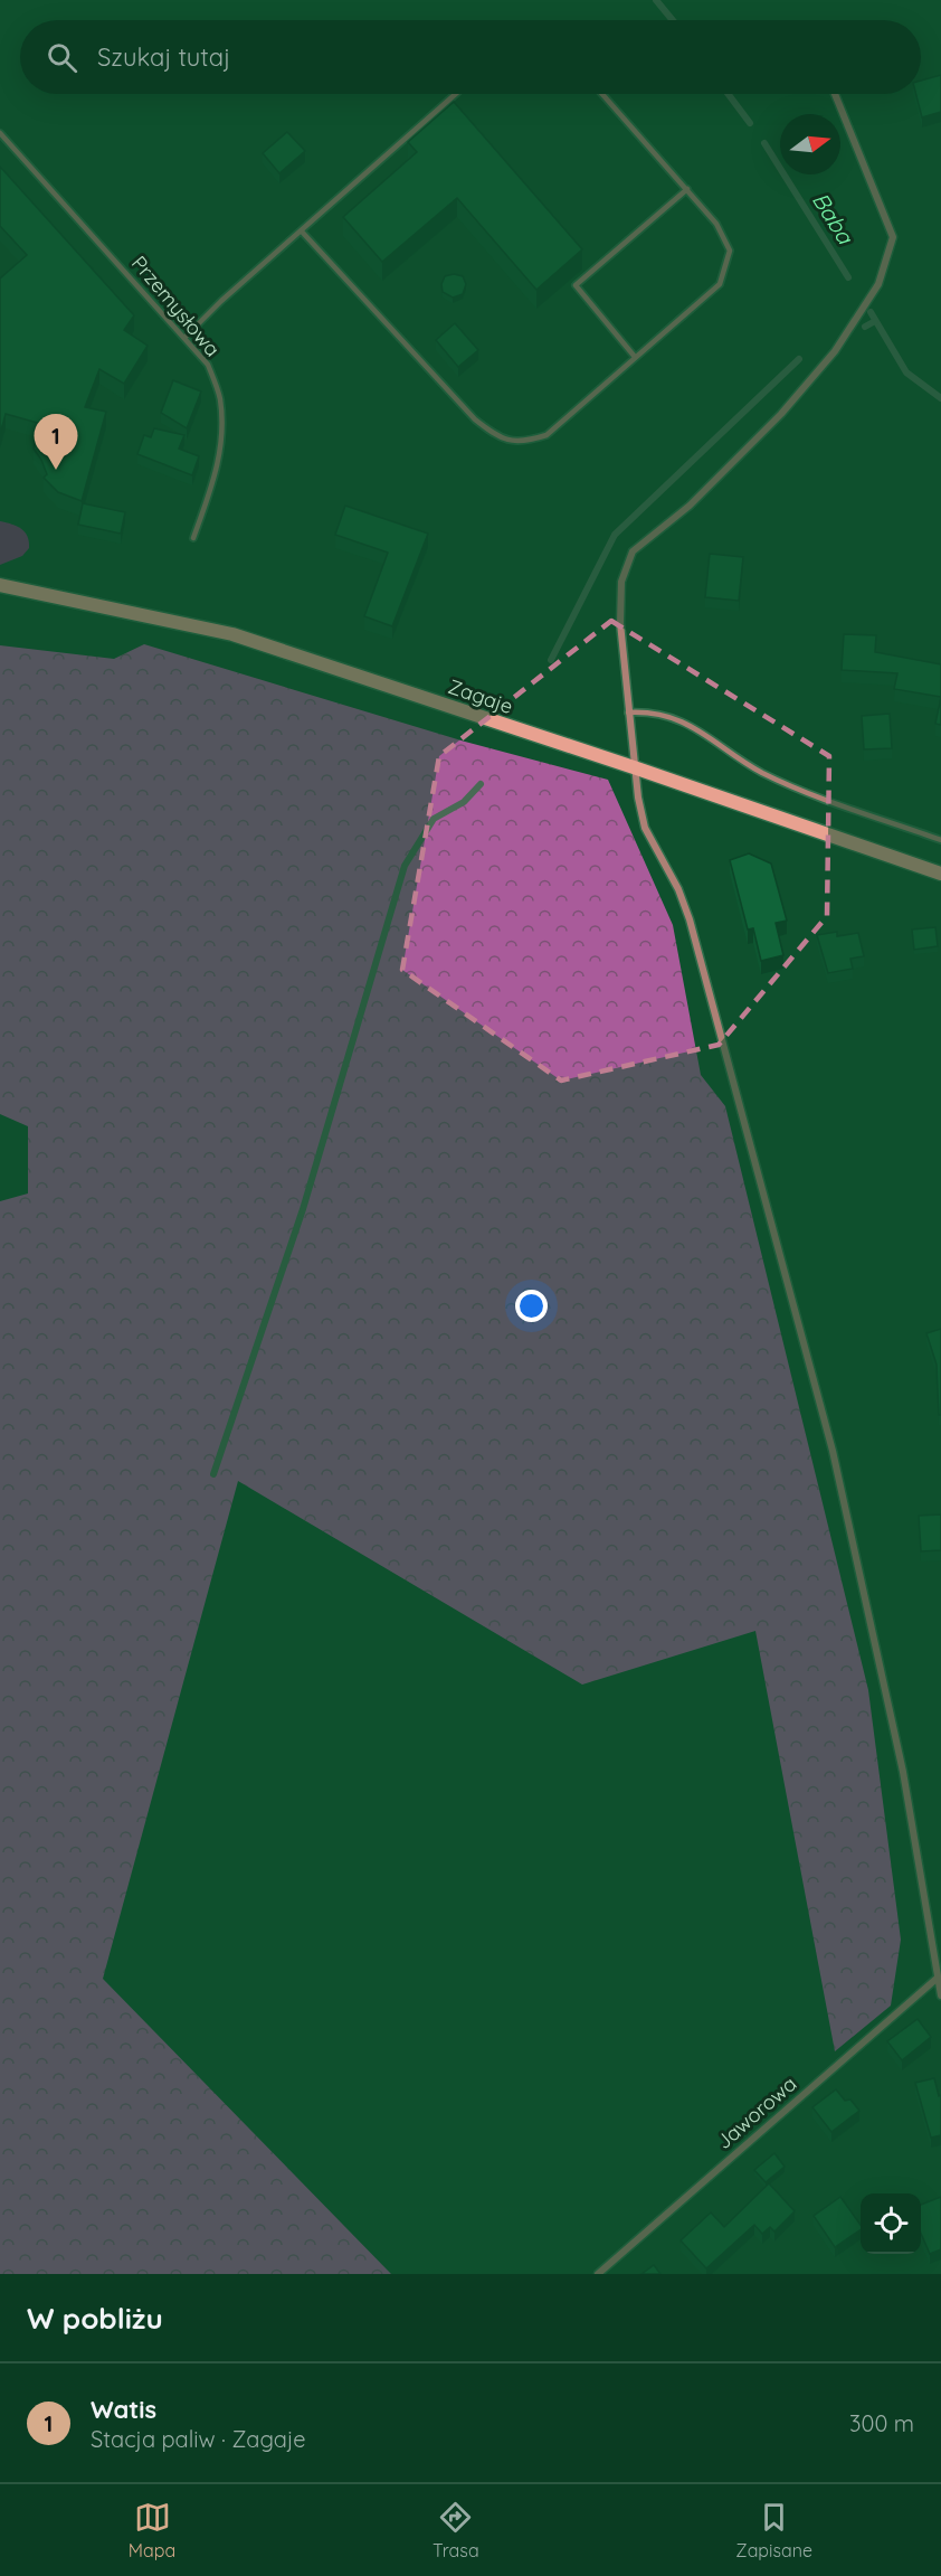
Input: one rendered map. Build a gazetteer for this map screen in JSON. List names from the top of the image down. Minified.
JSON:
{"streets":{"main road":["Zagaje"],"street":["Jaworowa"],"lane":["Przemysłowa"]},"water":["Baba"],"north":"right","page":{"search":"Szukaj tutaj","pins":"1","heading":"W pobliżu","list":[{"mark":"1","name":"Watis","note":"Stacja paliw · Zagaje","value":"300 m"}],"nav":["Mapa","Trasa","Zapisane"]}}
